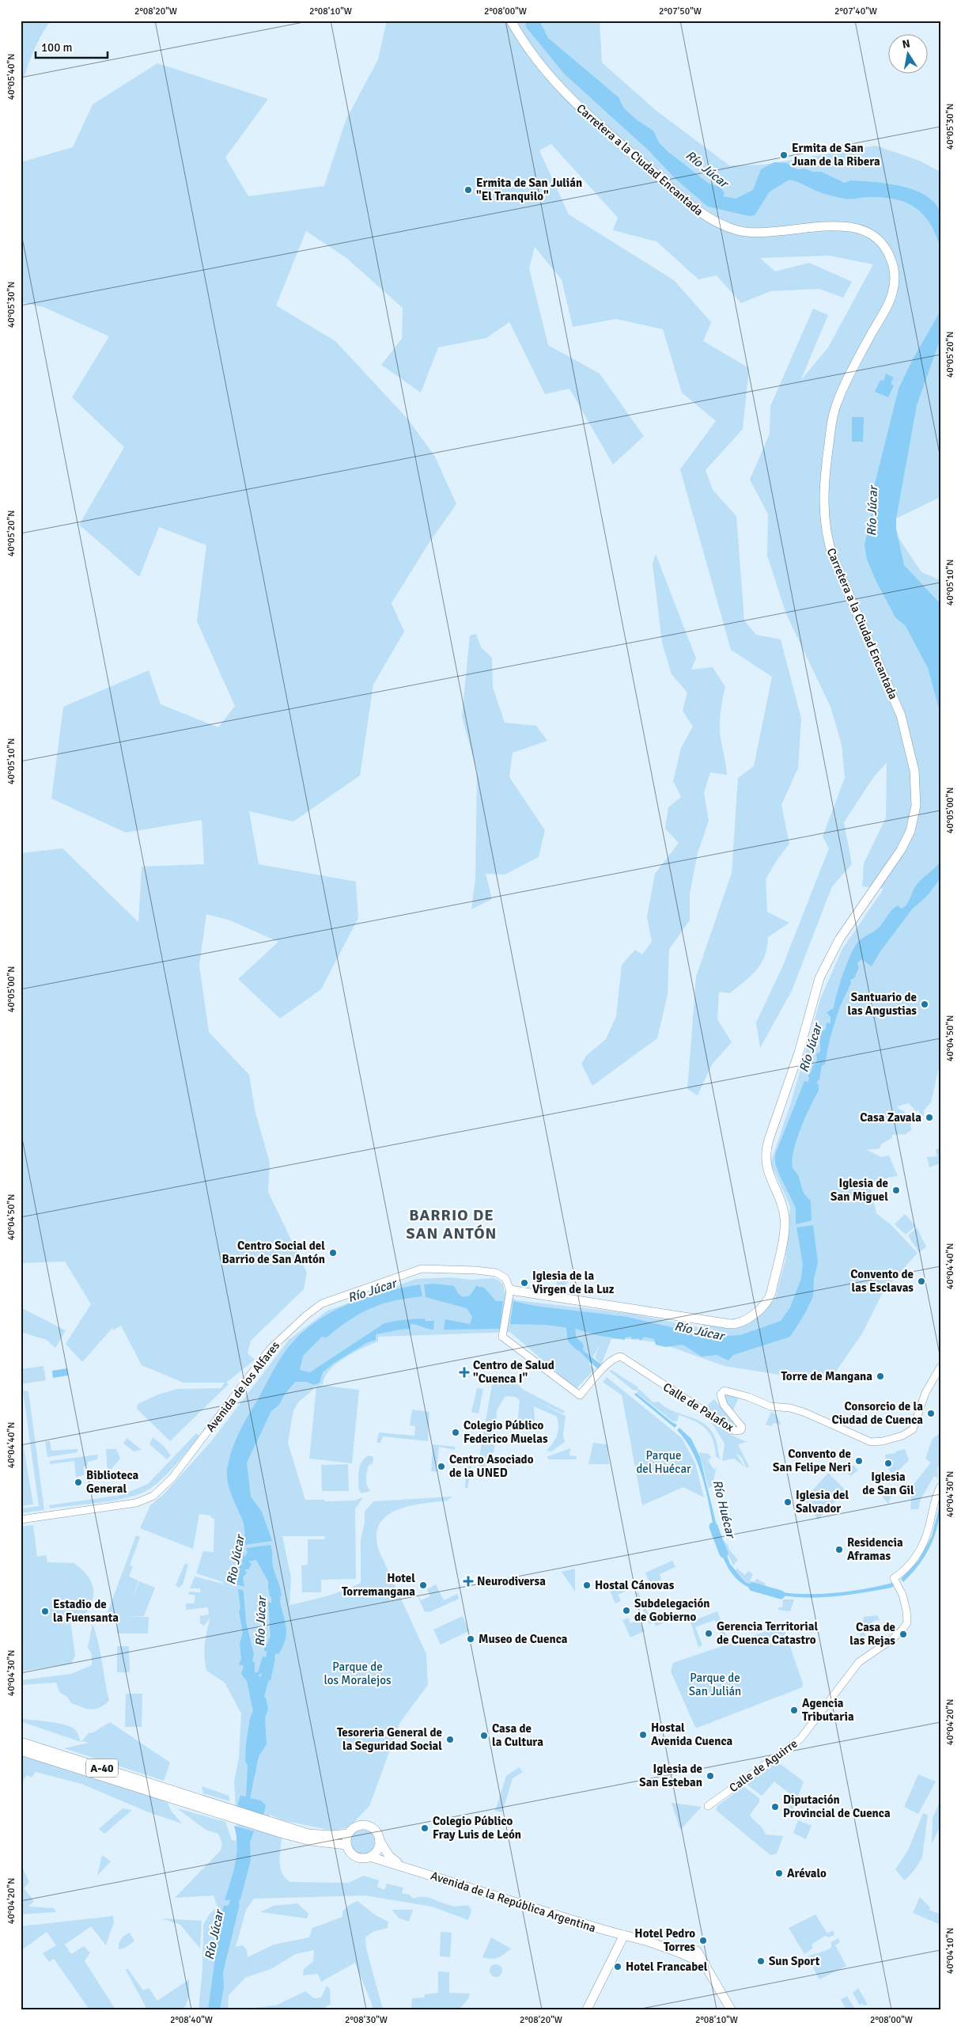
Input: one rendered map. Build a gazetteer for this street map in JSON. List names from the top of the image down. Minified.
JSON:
{"streets":{"main road":["Carretera a la Ciudad Encantada","A-40","Avenida de la República Argentina"],"street":["Avenida de los Alfares","Calle de Palafox","Calle de Aguirre"]},"crossings":[["Carretera a la Ciudad Encantada","Avenida de los Alfares"],["Carretera a la Ciudad Encantada","Calle de Palafox"],["Avenida de los Alfares","Calle de Palafox"],["A-40","Avenida de la República Argentina"]],"districts":["BARRIO DE SAN ANTÓN"],"water":["Río Júcar","Río Huécar","Rio Júcar"],"parks":["Parque del Huécar","Parque de los Moralejos","Parque de San Julián"],"places":{"other":["Ermita de San Juan de la Ribera","Ermita de San Julián \"El Tranquilo\"","Santuario de las Angustias","Casa Zavala","Iglesia de San Miguel","Centro Social del Barrio de San Antón","Convento de las Esclavas","Iglesia de la Virgen de la Luz","Torre de Mangana","Consorcio de la Ciudad de Cuenca","Colegio Público Federico Muelas","Convento de San Felipe Neri","Iglesia de San Gil","Centro Asociado de la UNED","Biblioteca General","Iglesia del Salvador","Residencia Aframas","Hotel Torremangana","Hostal Cánovas","Subdelegación de Gobierno","Estadio de la Fuensanta","Gerencia Territorial de Cuenca Catastro","Casa de las Rejas","Museo de Cuenca","Agencia Tributaria","Hostal Avenida Cuenca","Casa de la Cultura","Tesoreria General de la Seguridad Social","Iglesia de San Esteban","Diputación Provincial de Cuenca","Colegio Público Fray Luis de León","Arévalo","Hotel Pedro Torres","Sun Sport","Hotel Francabel"],"health":["Centro de Salud \"Cuenca I\"","Neurodiversa"]},"scale_bar":"100 m","north":"top","coordinates":["2°08'20\"W","2°08'10\"W","2°08'00\"W","2°07'50\"W","2°07'40\"W","40°05'40\"N","40°05'30\"N","40°05'20\"N","40°05'10\"N","40°05'00\"N","40°04'50\"N","40°04'40\"N","40°04'30\"N","40°04'20\"N","40°04'10\"N","2°08'40\"W","2°08'30\"W"]}
